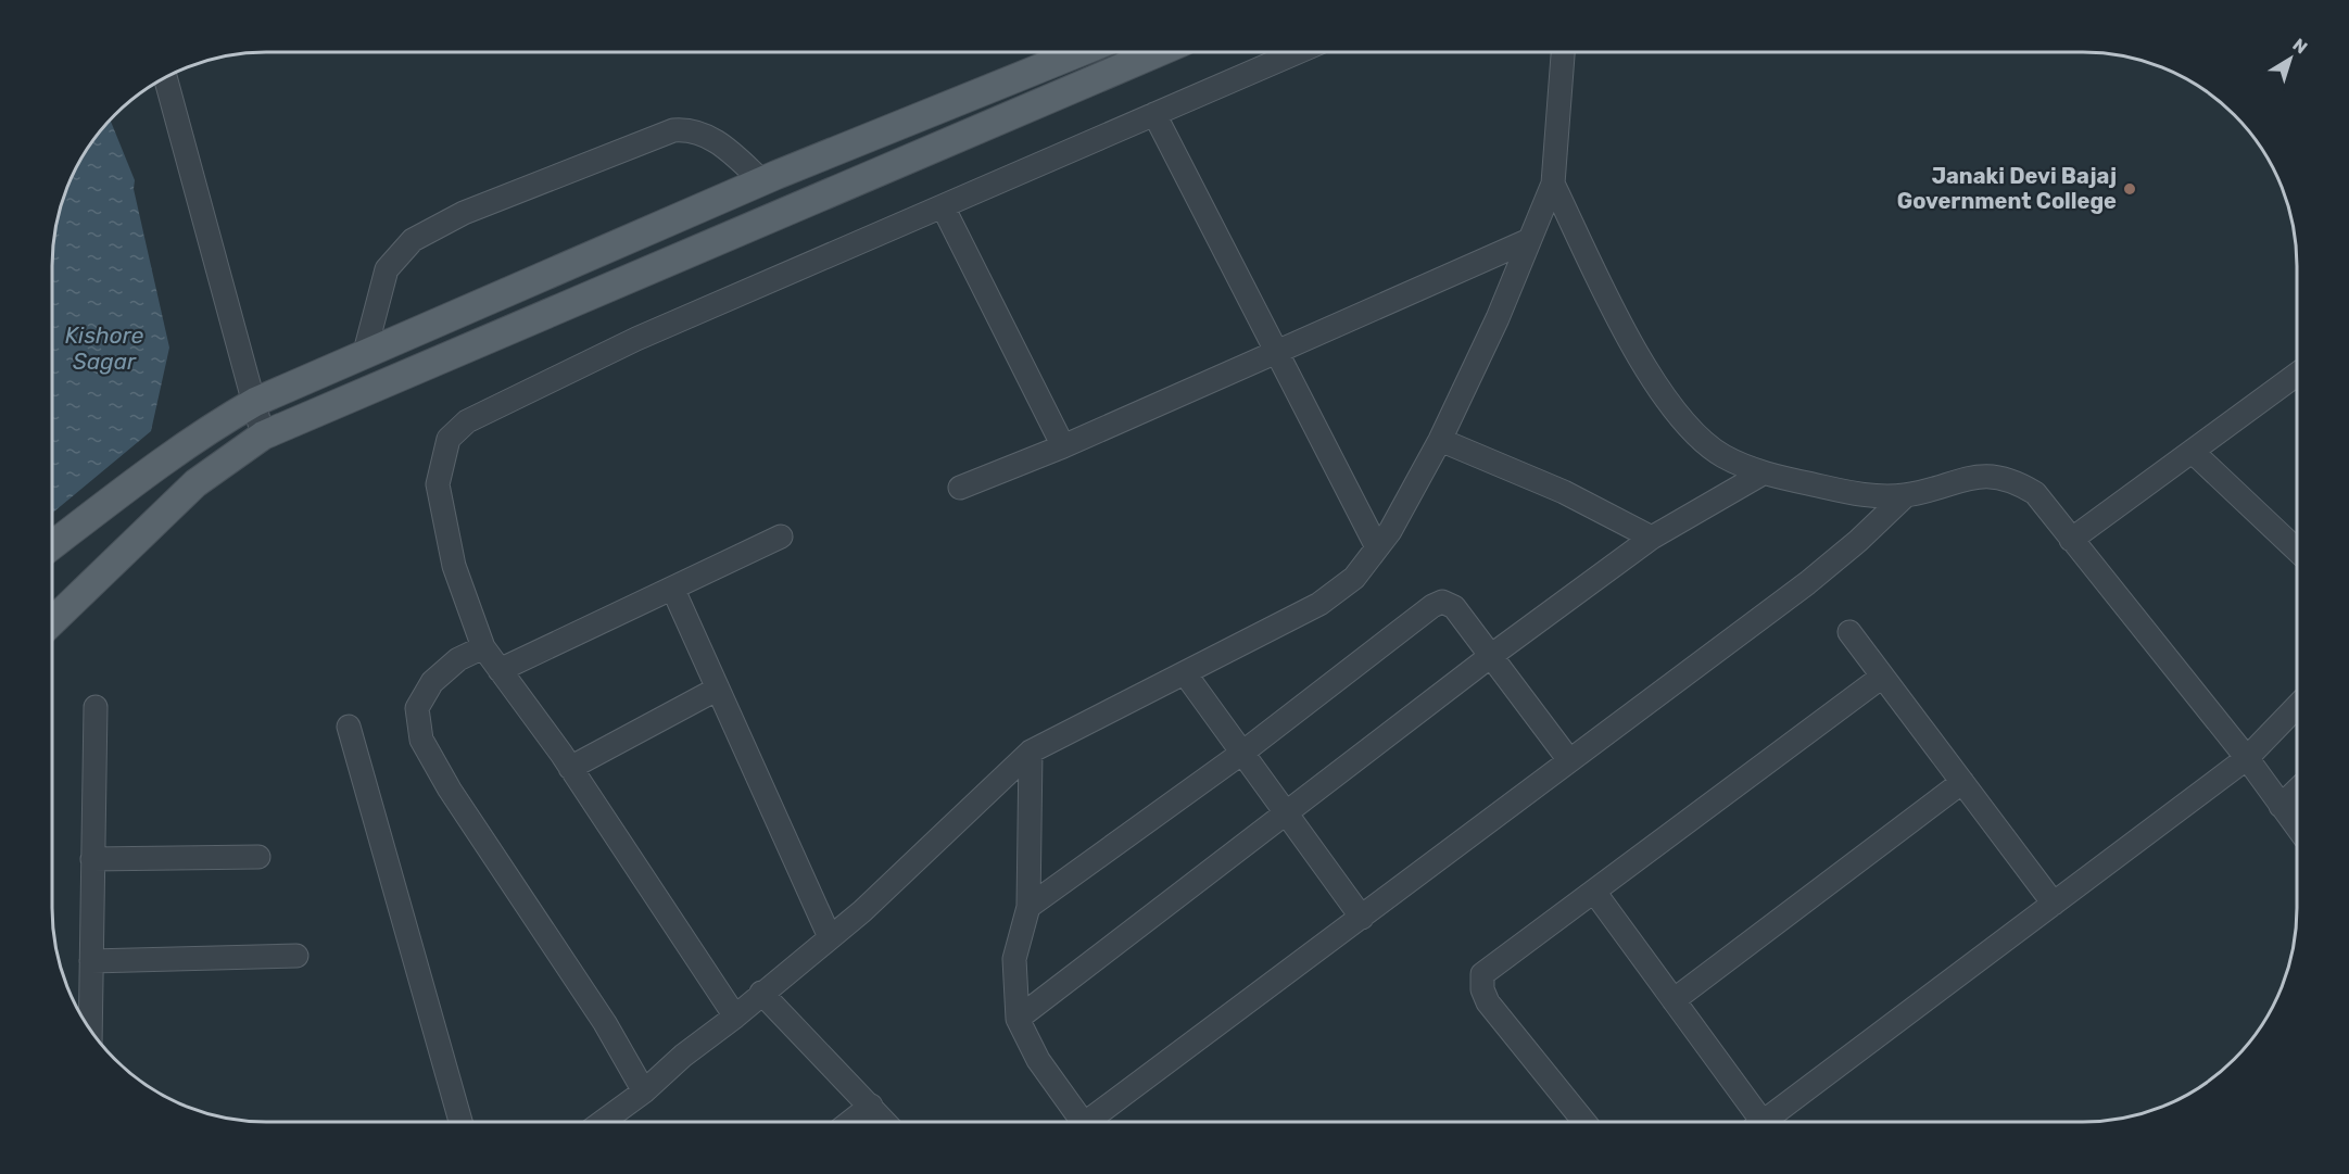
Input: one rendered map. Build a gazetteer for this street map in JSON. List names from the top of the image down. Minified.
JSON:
{"water":["Kishore Sagar"],"places":["Janaki Devi Bajaj Government College"],"north":"top right"}
